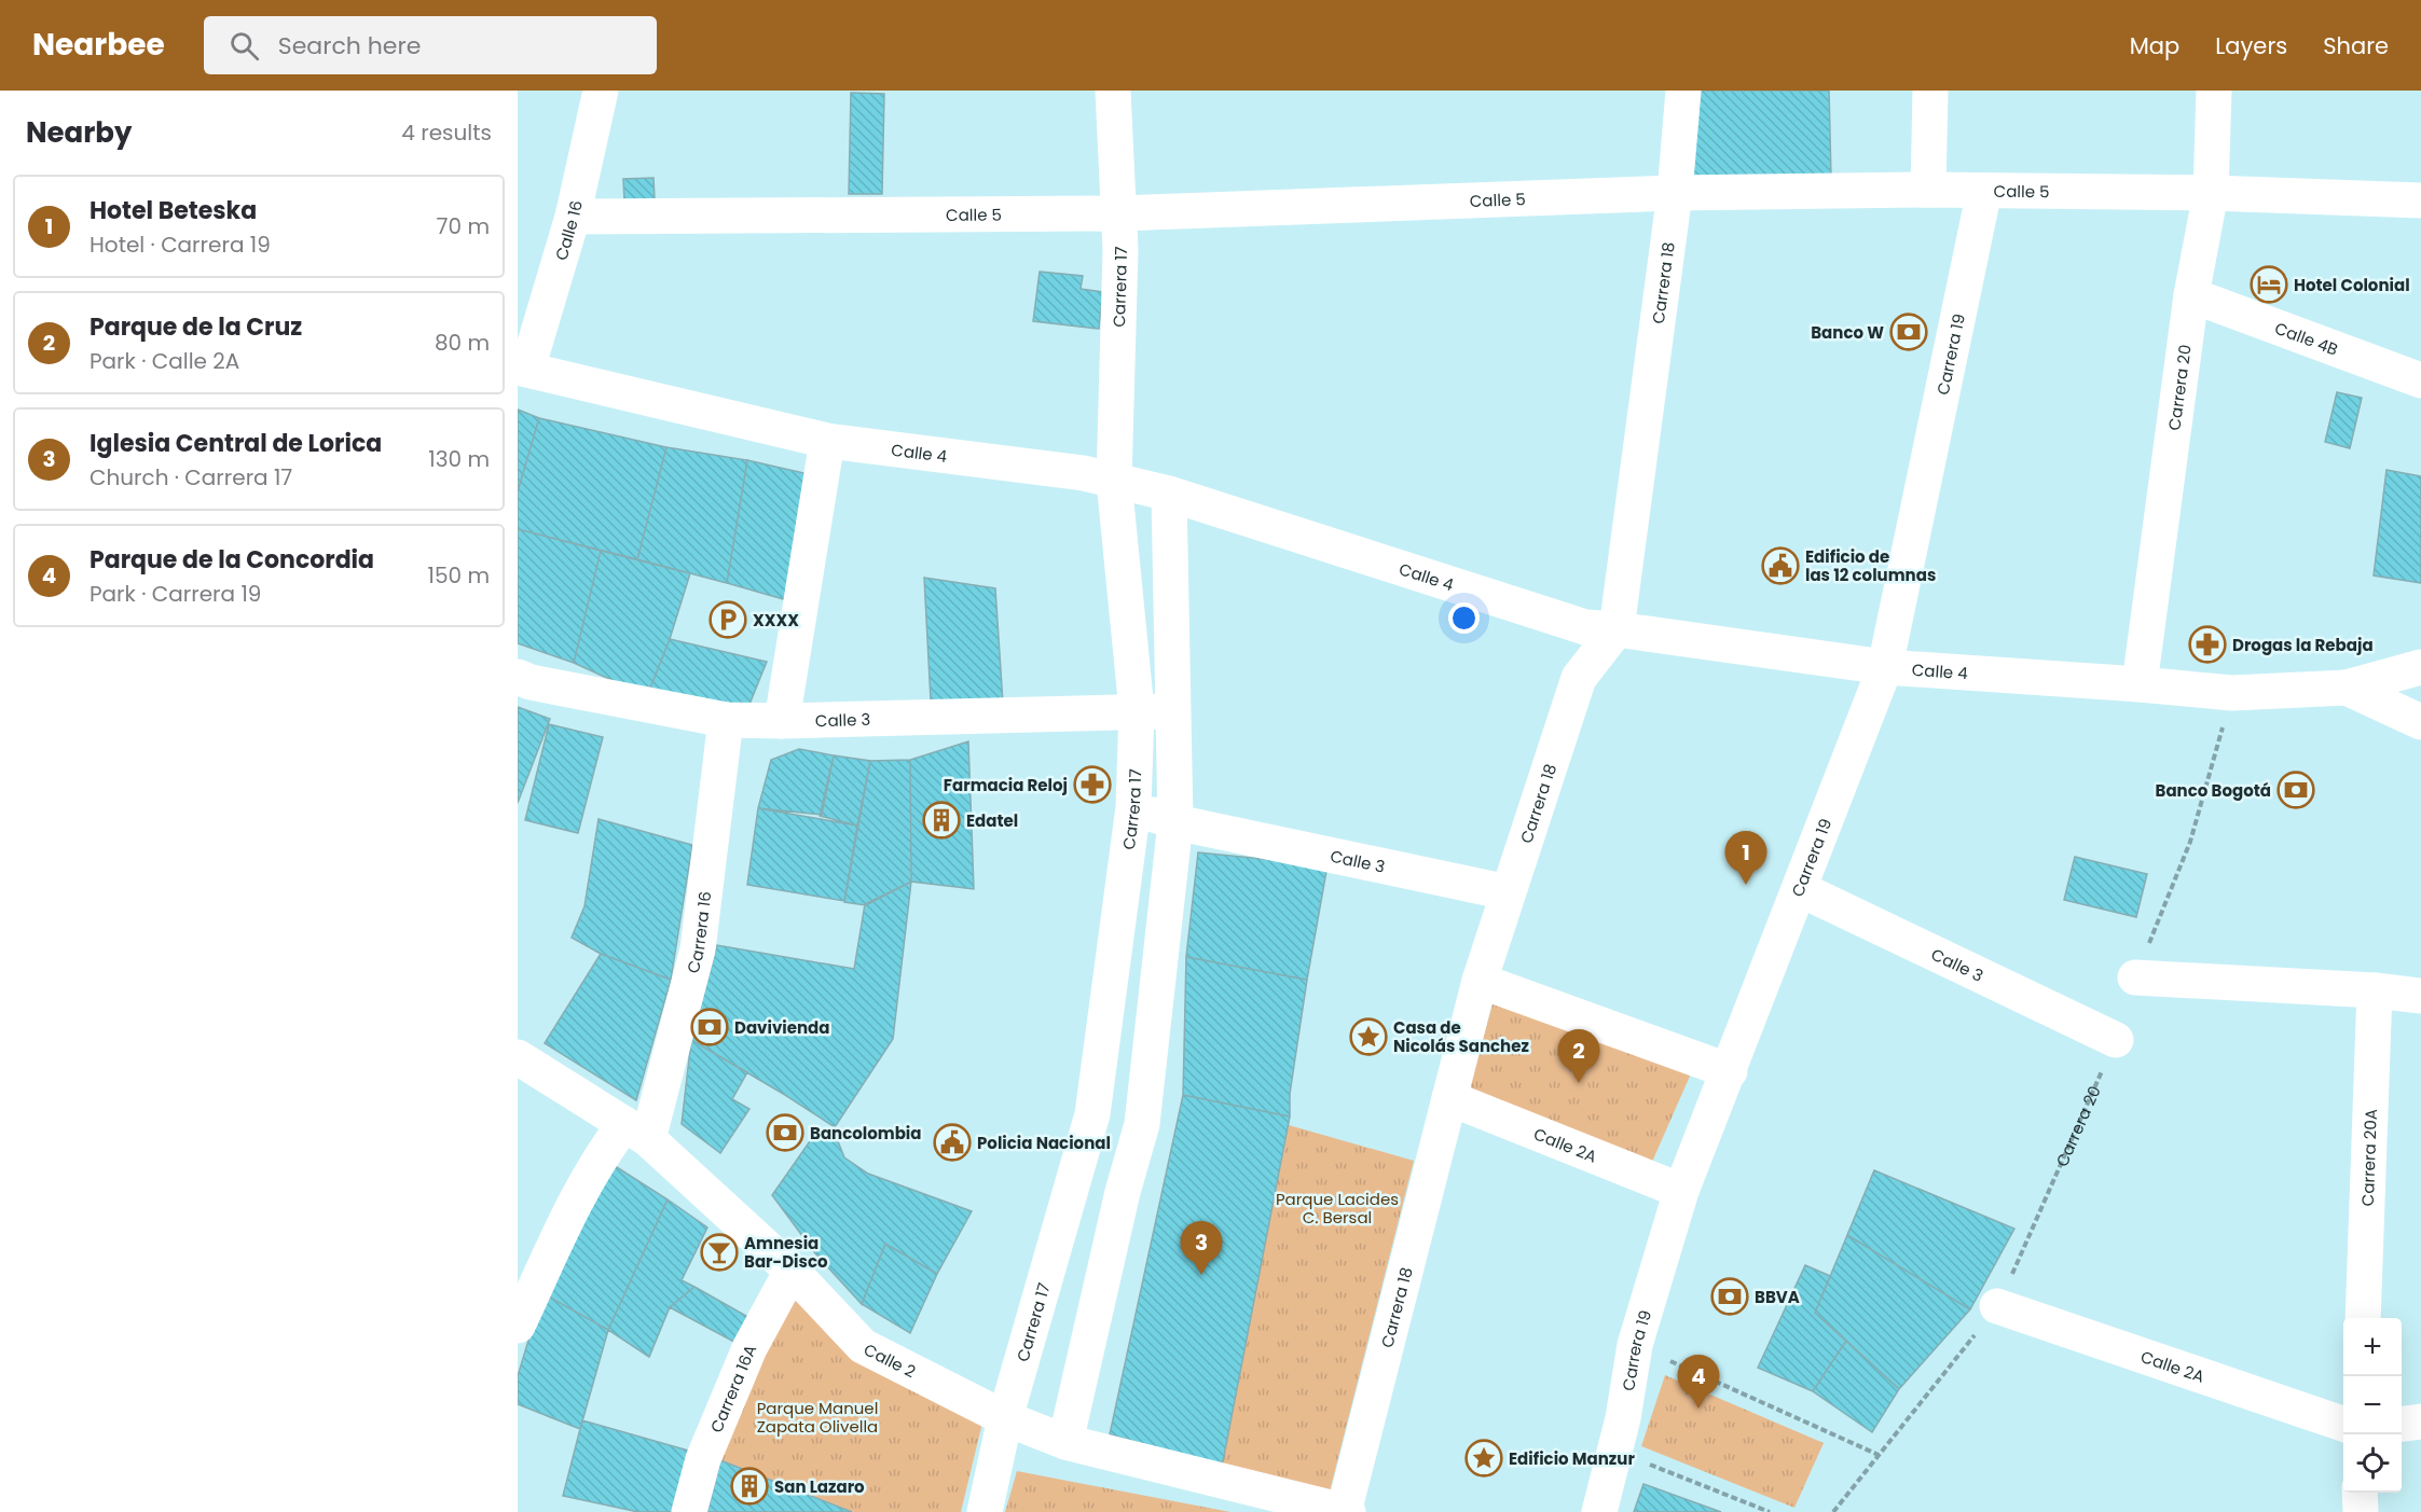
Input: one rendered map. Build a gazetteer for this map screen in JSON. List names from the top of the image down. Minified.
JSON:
{"streets":{"street":["Calle 5","Calle 16","Carrera 18","Carrera 17","Calle 4B","Carrera 19","Carrera 20","Calle 4","Calle 3","Carrera 16","Calle 2A","Carrera 20A","Calle 2","Carrera 16A"]},"crossings":[["Calle 5","Calle 16"],["Calle 5","Carrera 18"],["Calle 5","Carrera 17"],["Calle 5","Carrera 19"],["Calle 5","Carrera 20"],["Calle 16","Calle 4"],["Carrera 18","Calle 4"],["Carrera 18","Calle 3"],["Carrera 18","Calle 2A"],["Carrera 18","Calle 2"],["Carrera 17","Calle 4"],["Carrera 17","Calle 3"],["Carrera 17","Calle 2"],["Calle 4B","Carrera 20"],["Carrera 19","Calle 4"],["Carrera 19","Calle 3"],["Carrera 19","Calle 2A"],["Carrera 20","Calle 4"],["Carrera 20","Calle 3"],["Carrera 20","Calle 2A"],["Calle 3","Carrera 16"],["Carrera 16","Calle 2"],["Calle 2","Carrera 16A"]],"parks":["Parque Lacides C. Bersal","Parque Manuel Zapata Olivella"],"places":{"hotel":["Hotel Colonial"],"bank":["Banco W","Banco Bogotá","Davivienda","Bancolombia","BBVA"],"public building":["Edificio de las 12 columnas","Policia Nacional"],"parking":["XXXX"],"pharmacy":["Drogas la Rebaja","Farmacia Reloj"],"building":["Edatel","San Lazaro"],"place":["Casa de Nicolás Sanchez","Edificio Manzur"],"bar":["Amnesia Bar-Disco"]},"page":{"header":"Nearbee","search":"Search here","nav":["Map","Layers","Share"],"heading":["Nearby","4 results"],"list":[{"mark":"1","name":"Hotel Beteska","note":"Hotel · Carrera 19","value":"70 m"},{"mark":"2","name":"Parque de la Cruz","note":"Park · Calle 2A","value":"80 m"},{"mark":"3","name":"Iglesia Central de Lorica","note":"Church · Carrera 17","value":"130 m"},{"mark":"4","name":"Parque de la Concordia","note":"Park · Carrera 19","value":"150 m"}],"pins":["1","2","3","4"],"map_buttons":["+","−"]}}
